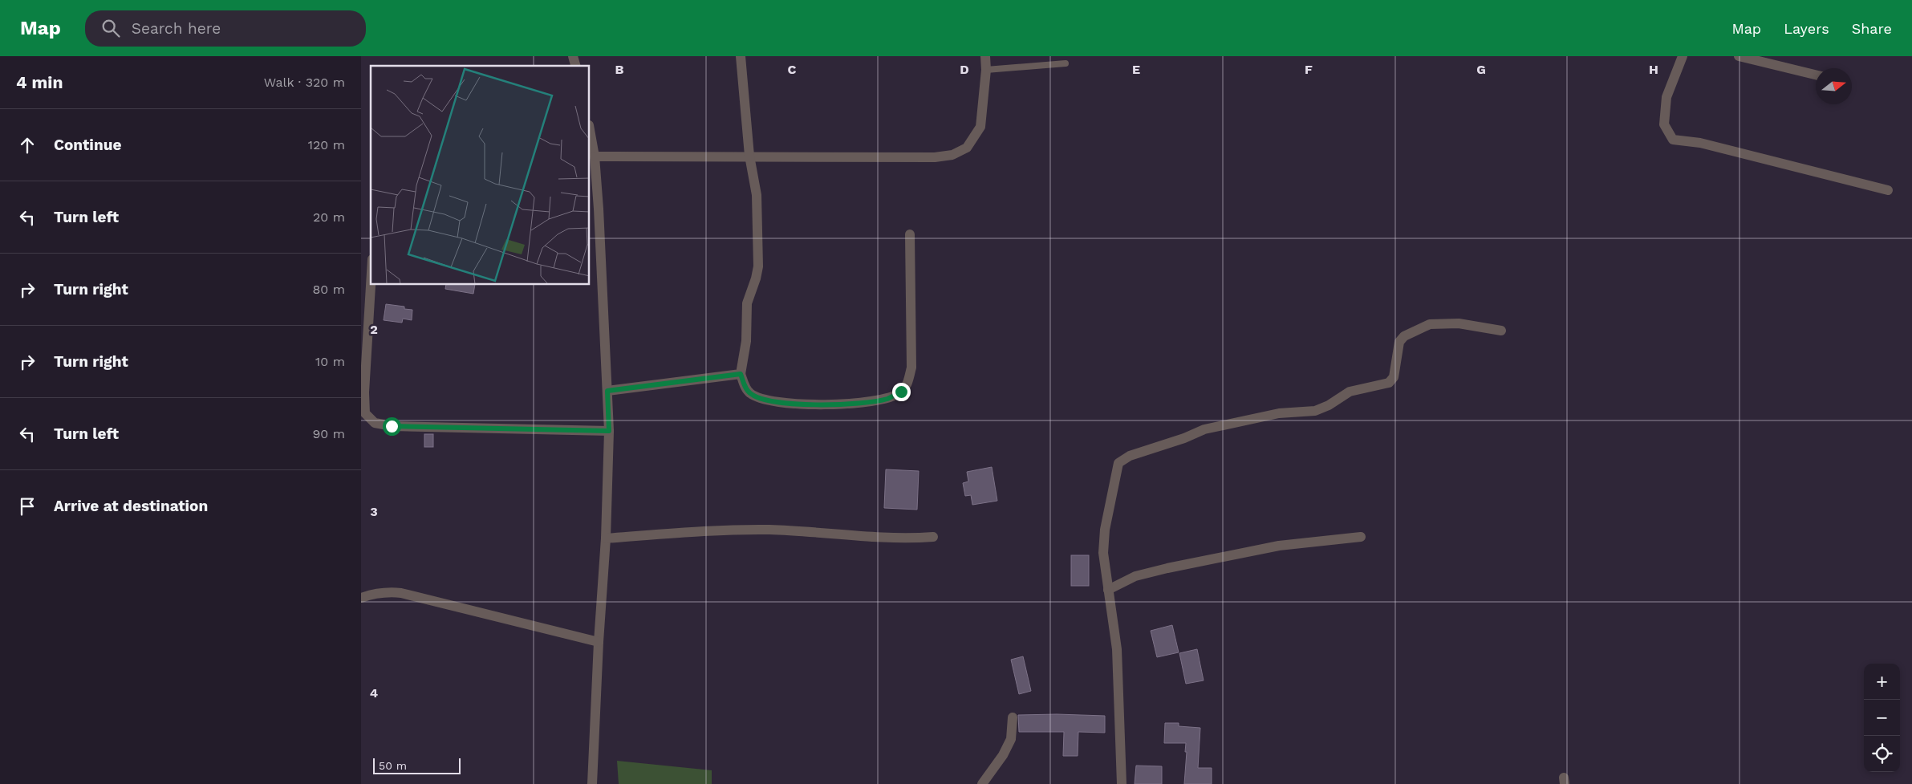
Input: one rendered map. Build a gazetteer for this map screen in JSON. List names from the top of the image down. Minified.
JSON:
{"scale_bar":"50 m","north":"right","page":{"header":"Map","search":"Search here","nav":["Map","Layers","Share"],"heading":["4 min","Walk · 320 m"],"list":[["Continue","120 m"],["Turn left","20 m"],["Turn right","80 m"],["Turn right","10 m"],["Turn left","90 m"],"Arrive at destination"],"map_buttons":["+","−"],"scale":"50 m"},"grid":{"columns":["B","C","D","E","F","G","H"],"rows":["2","3","4"]}}
